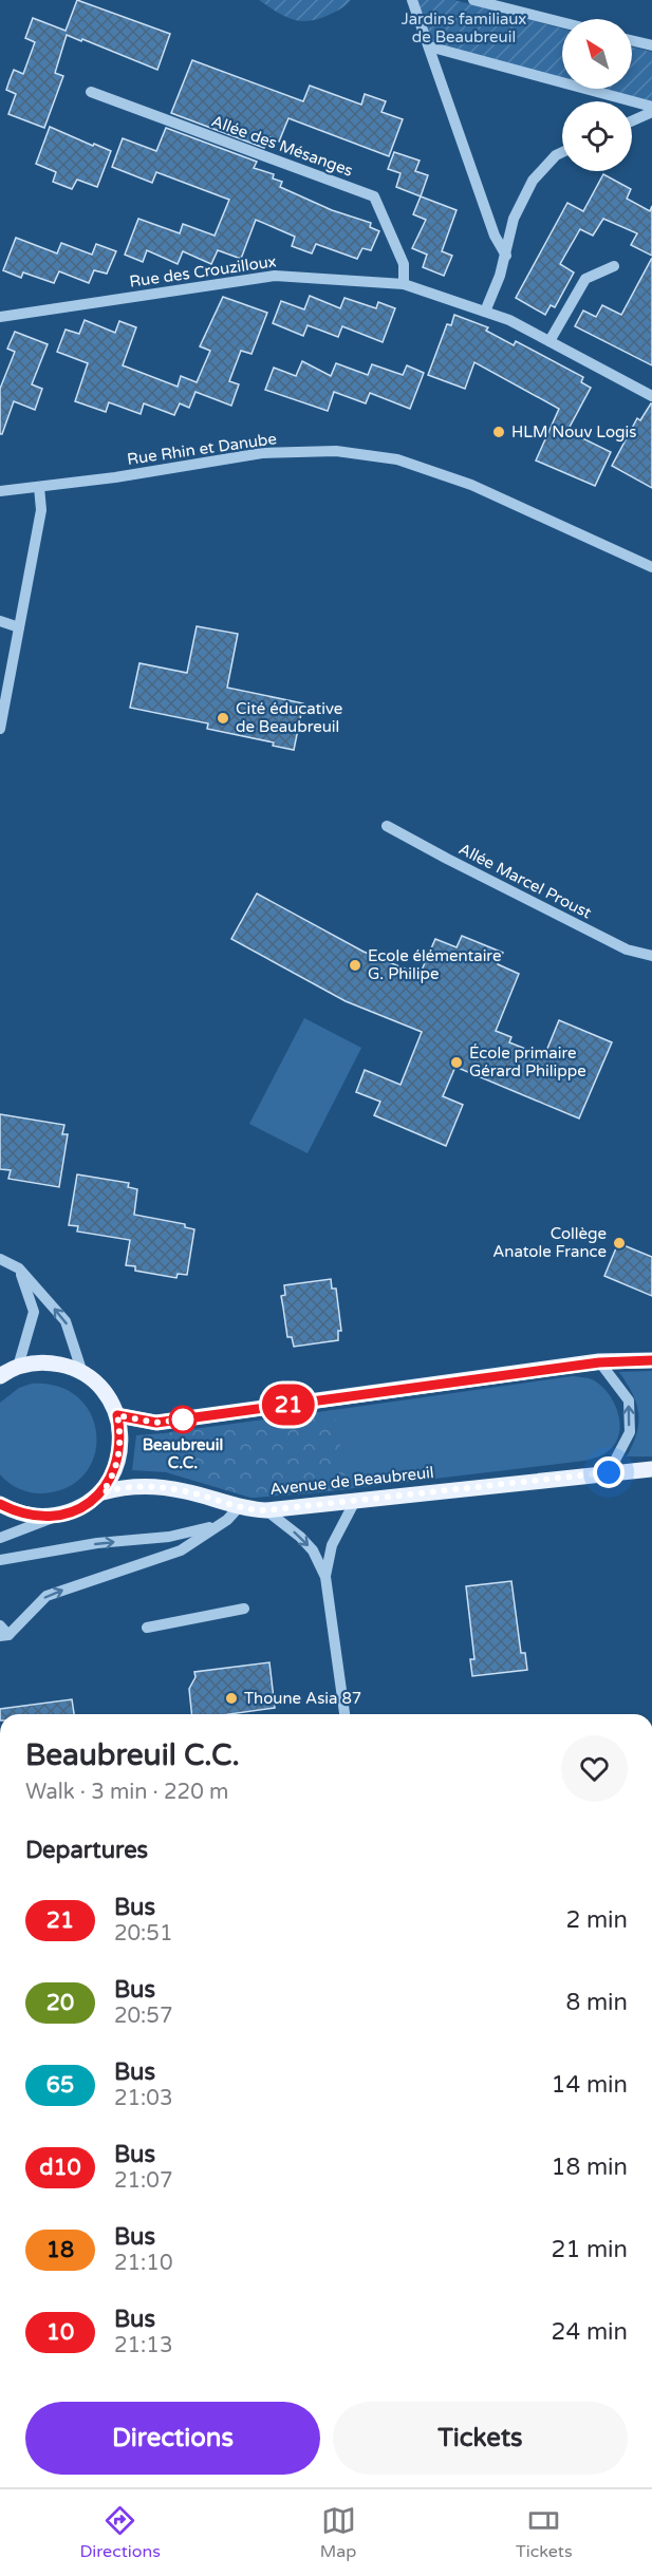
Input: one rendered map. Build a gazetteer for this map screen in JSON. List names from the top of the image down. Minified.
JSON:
{"streets":{"main road":["Avenue de Beaubreuil"],"street":["Allée des Mésanges","Rue des Crouzilloux","Rue Rhin et Danube","Allée Marcel Proust"]},"crossings":[["Allée des Mésanges","Rue des Crouzilloux"]],"parks":["Jardins familiaux de Beaubreuil"],"places":["HLM Nouv Logis","Cité éducative de Beaubreuil","Ecole élémentaire G. Philipe","École primaire Gérard Philippe","Collège Anatole France","Beaubreuil C.C.","Thoune Asia 87"],"lines":["bus line 21"],"north":"top left","page":{"on_map":"21","heading":[["Beaubreuil C.C.","Walk · 3 min · 220 m"],"Departures"],"list":[{"mark":"21","name":"Bus","note":"20:51","value":"2 min"},{"mark":"20","name":"Bus","note":"20:57","value":"8 min"},{"mark":"65","name":"Bus","note":"21:03","value":"14 min"},{"mark":"d10","name":"Bus","note":"21:07","value":"18 min"},{"mark":"18","name":"Bus","note":"21:10","value":"21 min"},{"mark":"10","name":"Bus","note":"21:13","value":"24 min"}],"buttons":["Directions","Tickets"],"tabs":["Directions","Map","Tickets"]}}
